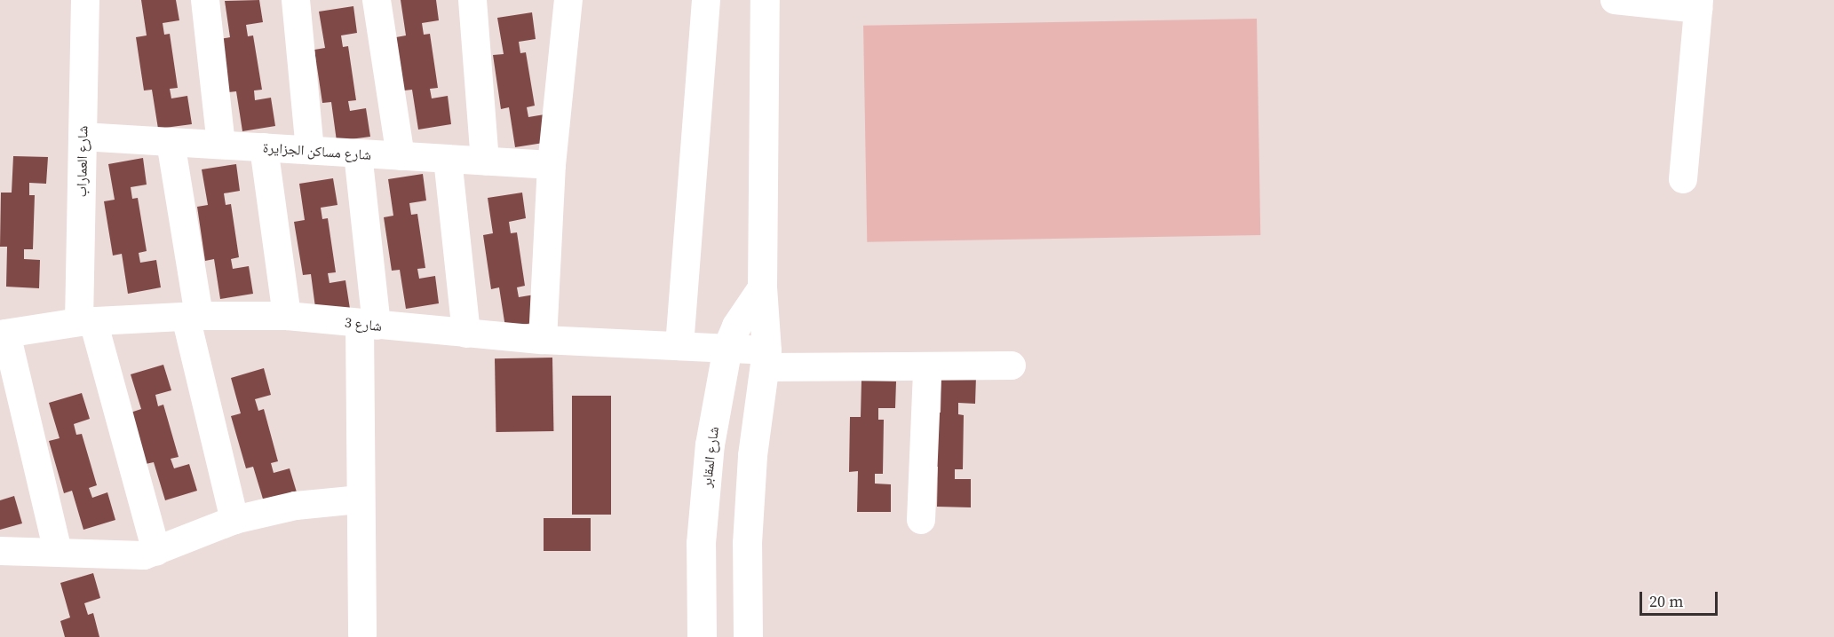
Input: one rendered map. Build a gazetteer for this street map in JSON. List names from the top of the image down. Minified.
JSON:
{"streets":{"street":["شارع مساكن الجزايرة","شارع العماراب","شارع 3","شارع المقابر"]},"crossings":[["شارع مساكن الجزايرة","شارع العماراب"],["شارع العماراب","شارع 3"],["شارع 3","شارع المقابر"]],"scale_bar":"20 m"}
